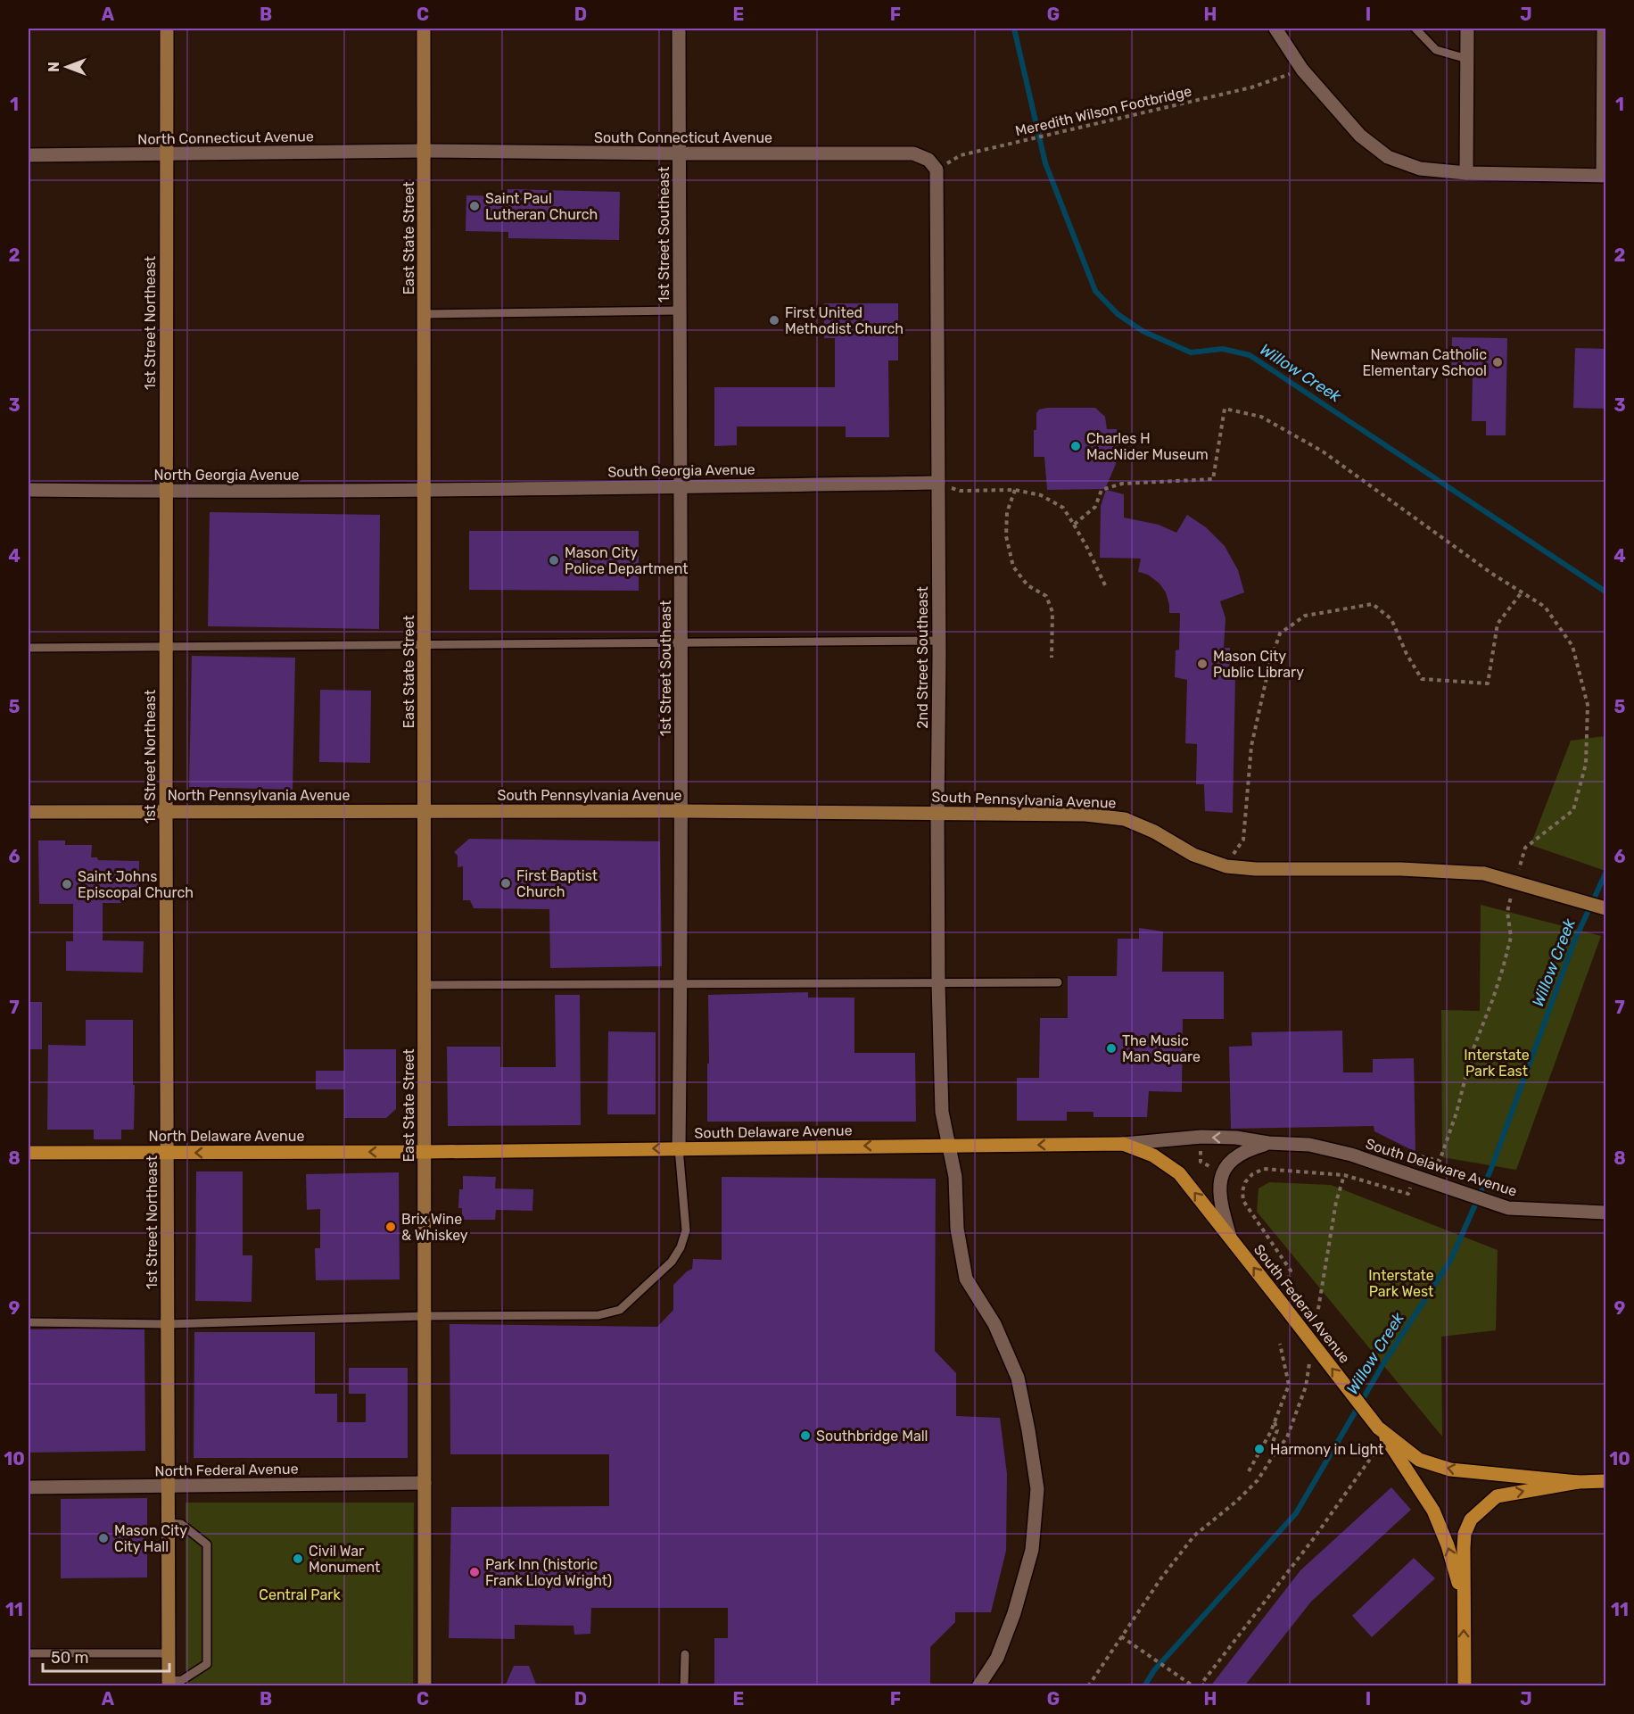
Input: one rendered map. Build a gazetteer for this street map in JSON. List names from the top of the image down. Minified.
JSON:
{"streets":{"main road":["East State Street","1st Street Northeast","North Pennsylvania Avenue","South Pennsylvania Avenue","South Delaware Avenue","North Delaware Avenue","South Federal Avenue"],"street":["North Connecticut Avenue","South Connecticut Avenue","1st Street Southeast","South Georgia Avenue","North Georgia Avenue","2nd Street Southeast","North Federal Avenue"],"path":["Meredith Wilson Footbridge"]},"crossings":[["North Connecticut Avenue","South Connecticut Avenue"],["North Connecticut Avenue","East State Street"],["North Connecticut Avenue","1st Street Northeast"],["South Connecticut Avenue","1st Street Southeast"],["South Connecticut Avenue","East State Street"],["South Connecticut Avenue","2nd Street Southeast"],["1st Street Southeast","South Georgia Avenue"],["1st Street Southeast","South Pennsylvania Avenue"],["1st Street Southeast","South Delaware Avenue"],["East State Street","South Georgia Avenue"],["East State Street","North Georgia Avenue"],["East State Street","North Pennsylvania Avenue"],["East State Street","South Pennsylvania Avenue"],["East State Street","South Delaware Avenue"],["East State Street","North Delaware Avenue"],["East State Street","North Federal Avenue"],["1st Street Northeast","North Georgia Avenue"],["1st Street Northeast","North Pennsylvania Avenue"],["1st Street Northeast","North Delaware Avenue"],["1st Street Northeast","North Federal Avenue"],["South Georgia Avenue","North Georgia Avenue"],["South Georgia Avenue","2nd Street Southeast"],["2nd Street Southeast","South Pennsylvania Avenue"],["2nd Street Southeast","South Delaware Avenue"],["North Pennsylvania Avenue","South Pennsylvania Avenue"],["South Delaware Avenue","North Delaware Avenue"],["South Delaware Avenue","South Federal Avenue"]],"one_way":["South Delaware Avenue","North Delaware Avenue","South Federal Avenue"],"water":["Willow Creek"],"parks":["Interstate Park East","Interstate Park West","Central Park"],"places":["Saint Paul Lutheran Church","First United Methodist Church","Newman Catholic Elementary School","Charles H MacNider Museum","Mason City Police Department","Mason City Public Library","First Baptist Church","Saint Johns Episcopal Church","The Music Man Square","Brix Wine & Whiskey","Southbridge Mall","Harmony in Light","Mason City City Hall","Civil War Monument","Park Inn (historic Frank Lloyd Wright)"],"scale_bar":"50 m","north":"left","grid":{"columns":["A","B","C","D","E","F","G","H","I","J"],"rows":["1","2","3","4","5","6","7","8","9","10","11"]}}
